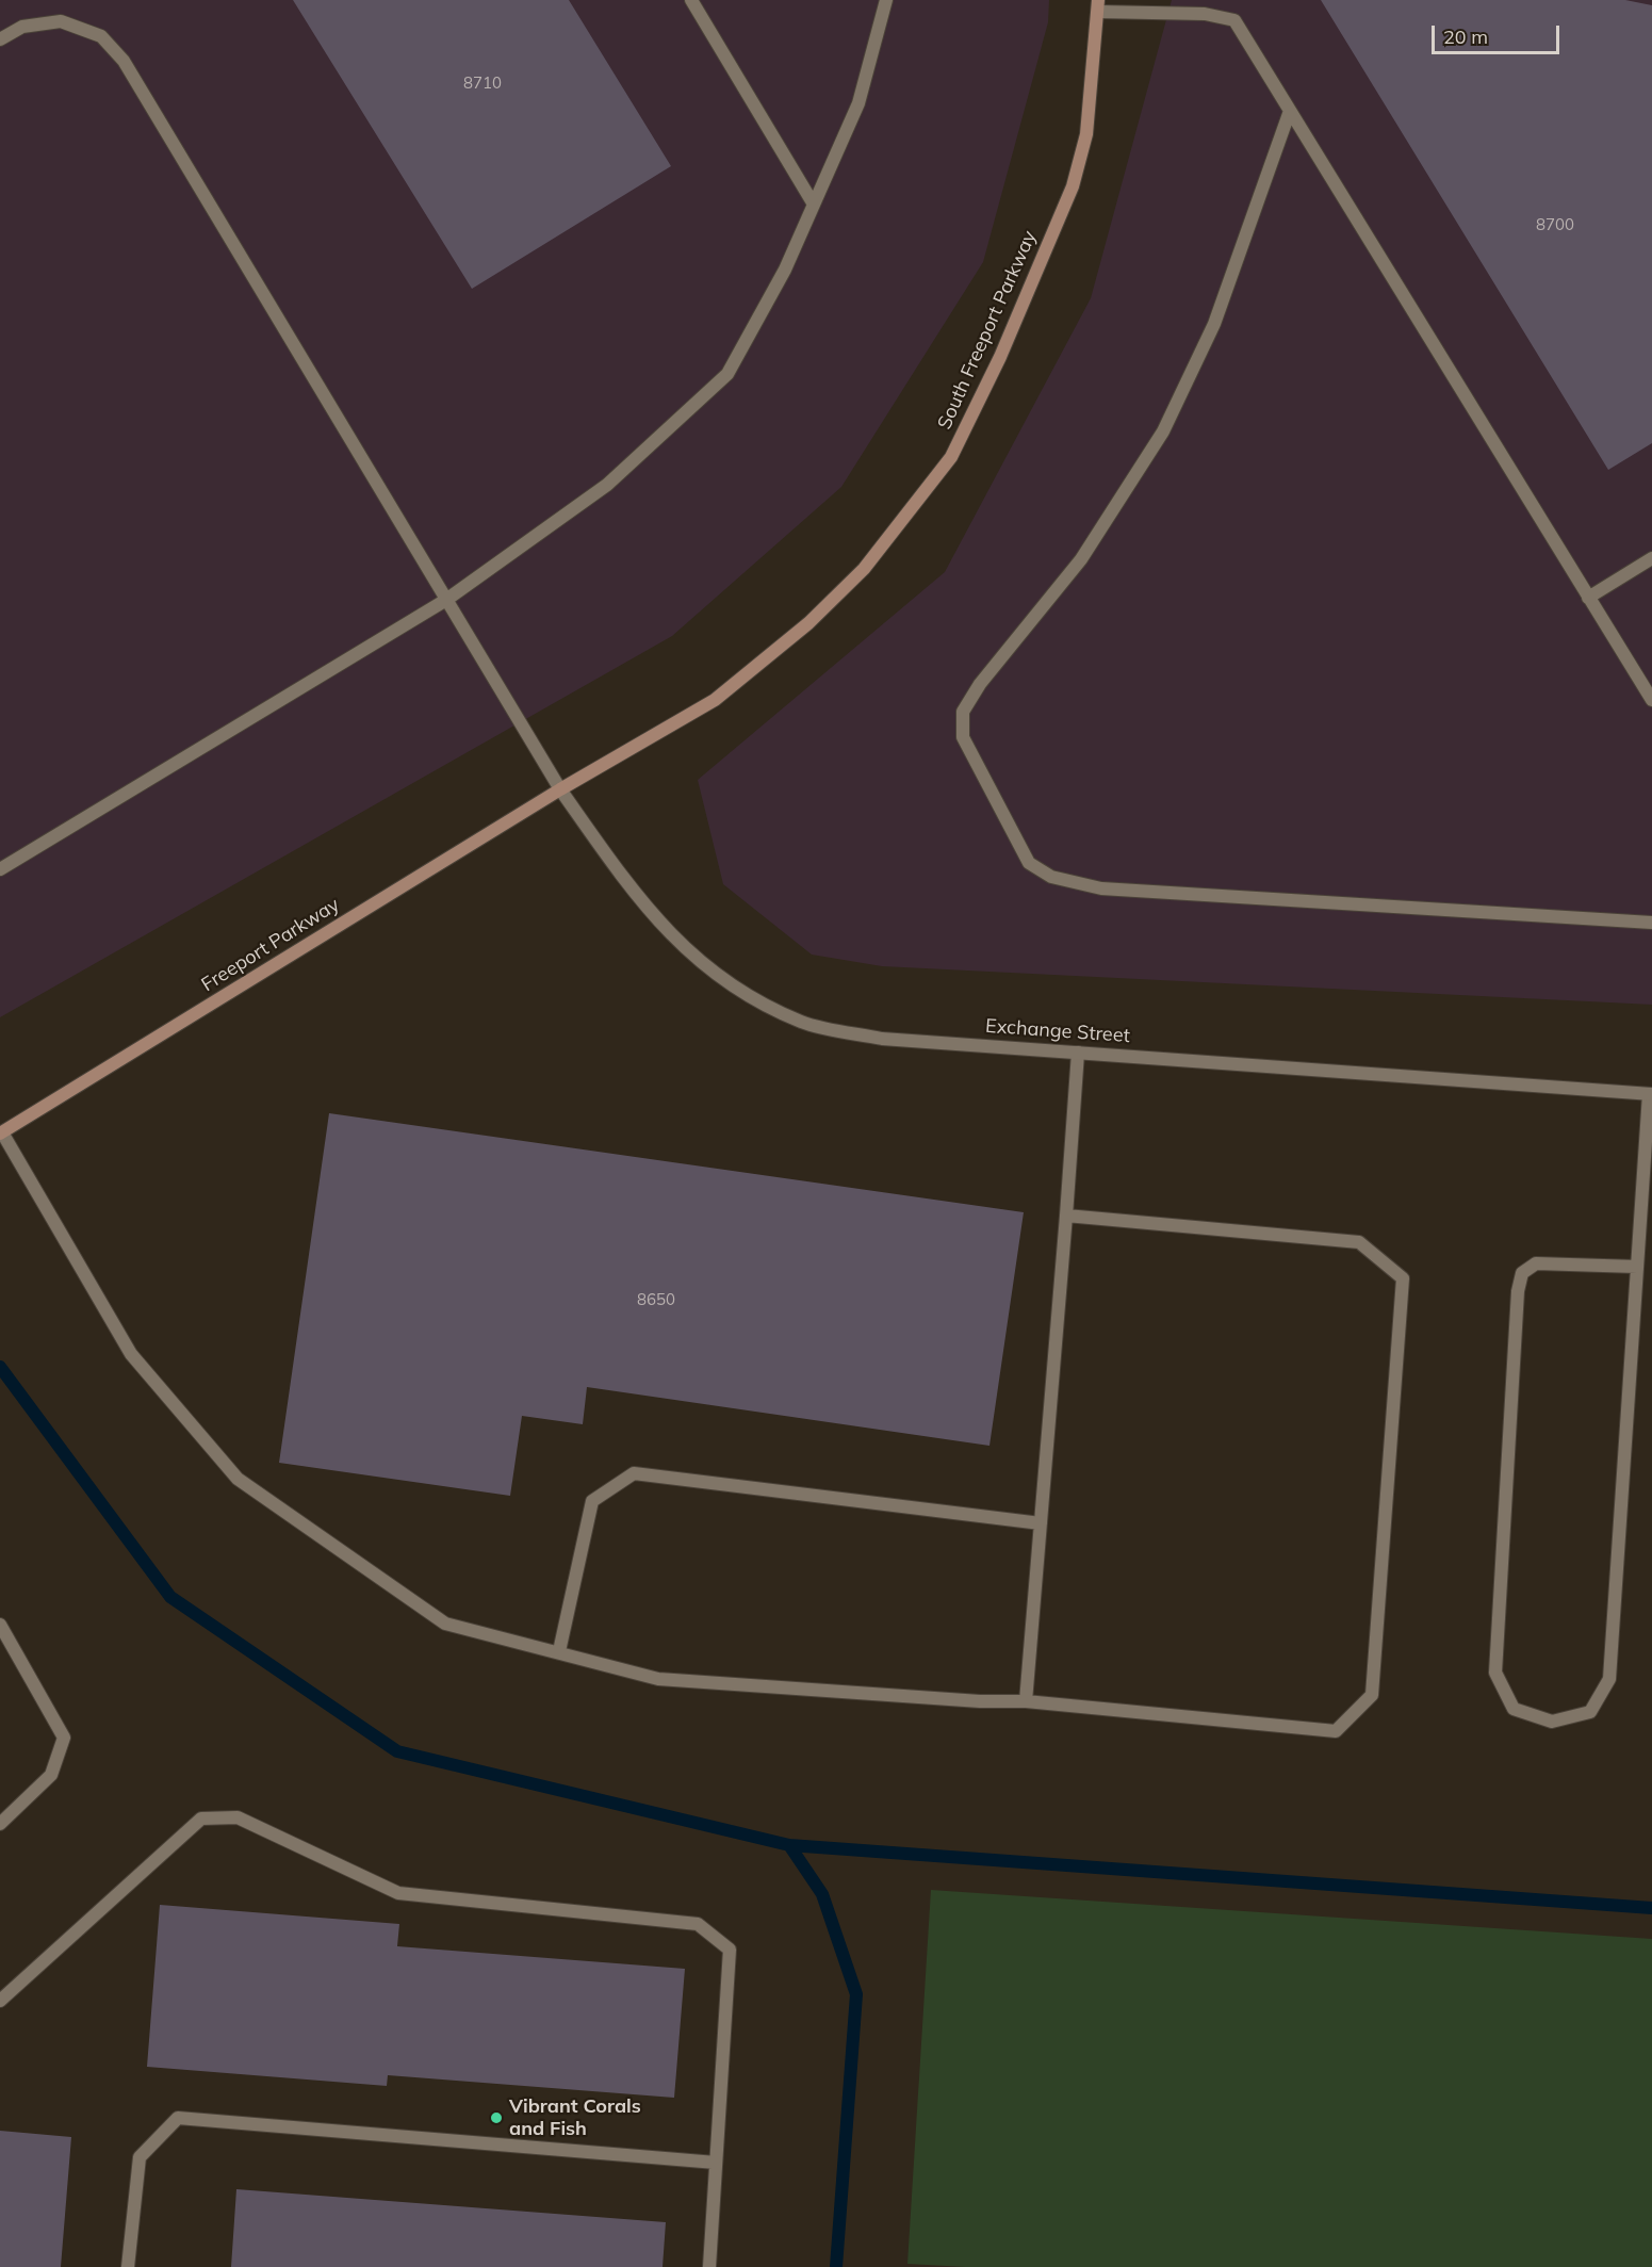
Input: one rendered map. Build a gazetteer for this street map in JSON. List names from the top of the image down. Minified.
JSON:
{"streets":{"main road":["South Freeport Parkway","Freeport Parkway"],"street":["Exchange Street"]},"crossings":[["South Freeport Parkway","Freeport Parkway"],["South Freeport Parkway","Exchange Street"],["Freeport Parkway","Exchange Street"]],"places":["Vibrant Corals and Fish"],"house_numbers":["8710","8700","8650"],"scale_bar":"20 m"}
